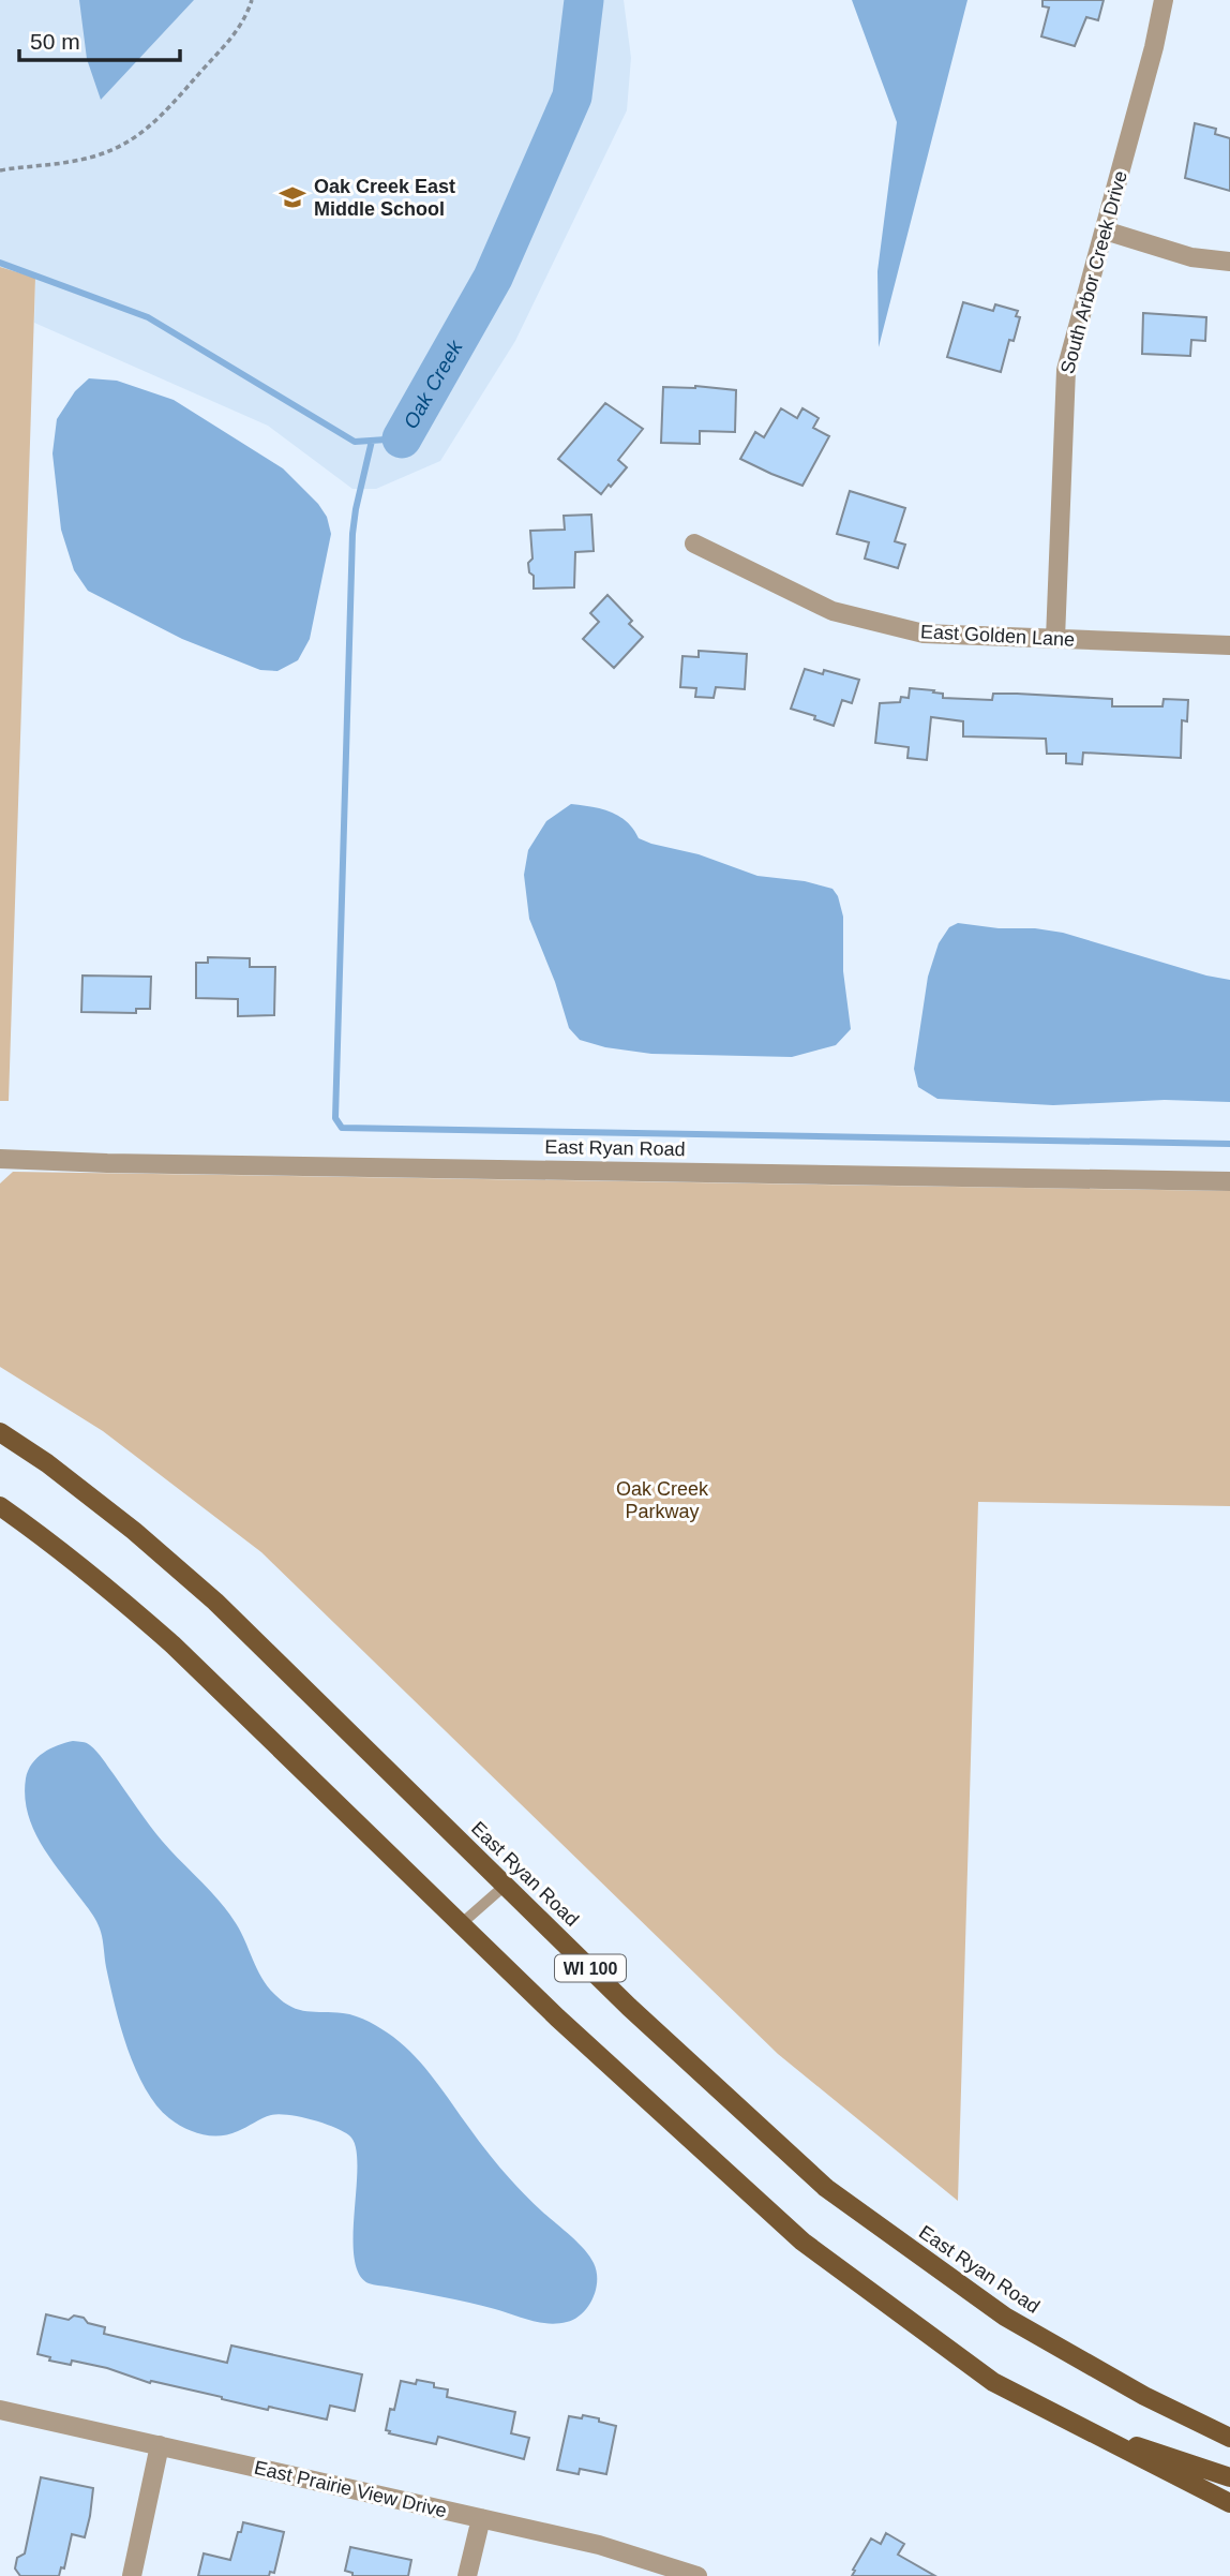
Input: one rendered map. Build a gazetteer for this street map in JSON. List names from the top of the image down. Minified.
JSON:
{"streets":{"main road":["East Ryan Road","WI 100"],"street":["South Arbor Creek Drive","East Golden Lane","East Prairie View Drive"]},"crossings":[["South Arbor Creek Drive","East Golden Lane"]],"water":["Oak Creek"],"parks":["Oak Creek Parkway"],"places":{"school or university":["Oak Creek East Middle School"]},"scale_bar":"50 m"}
